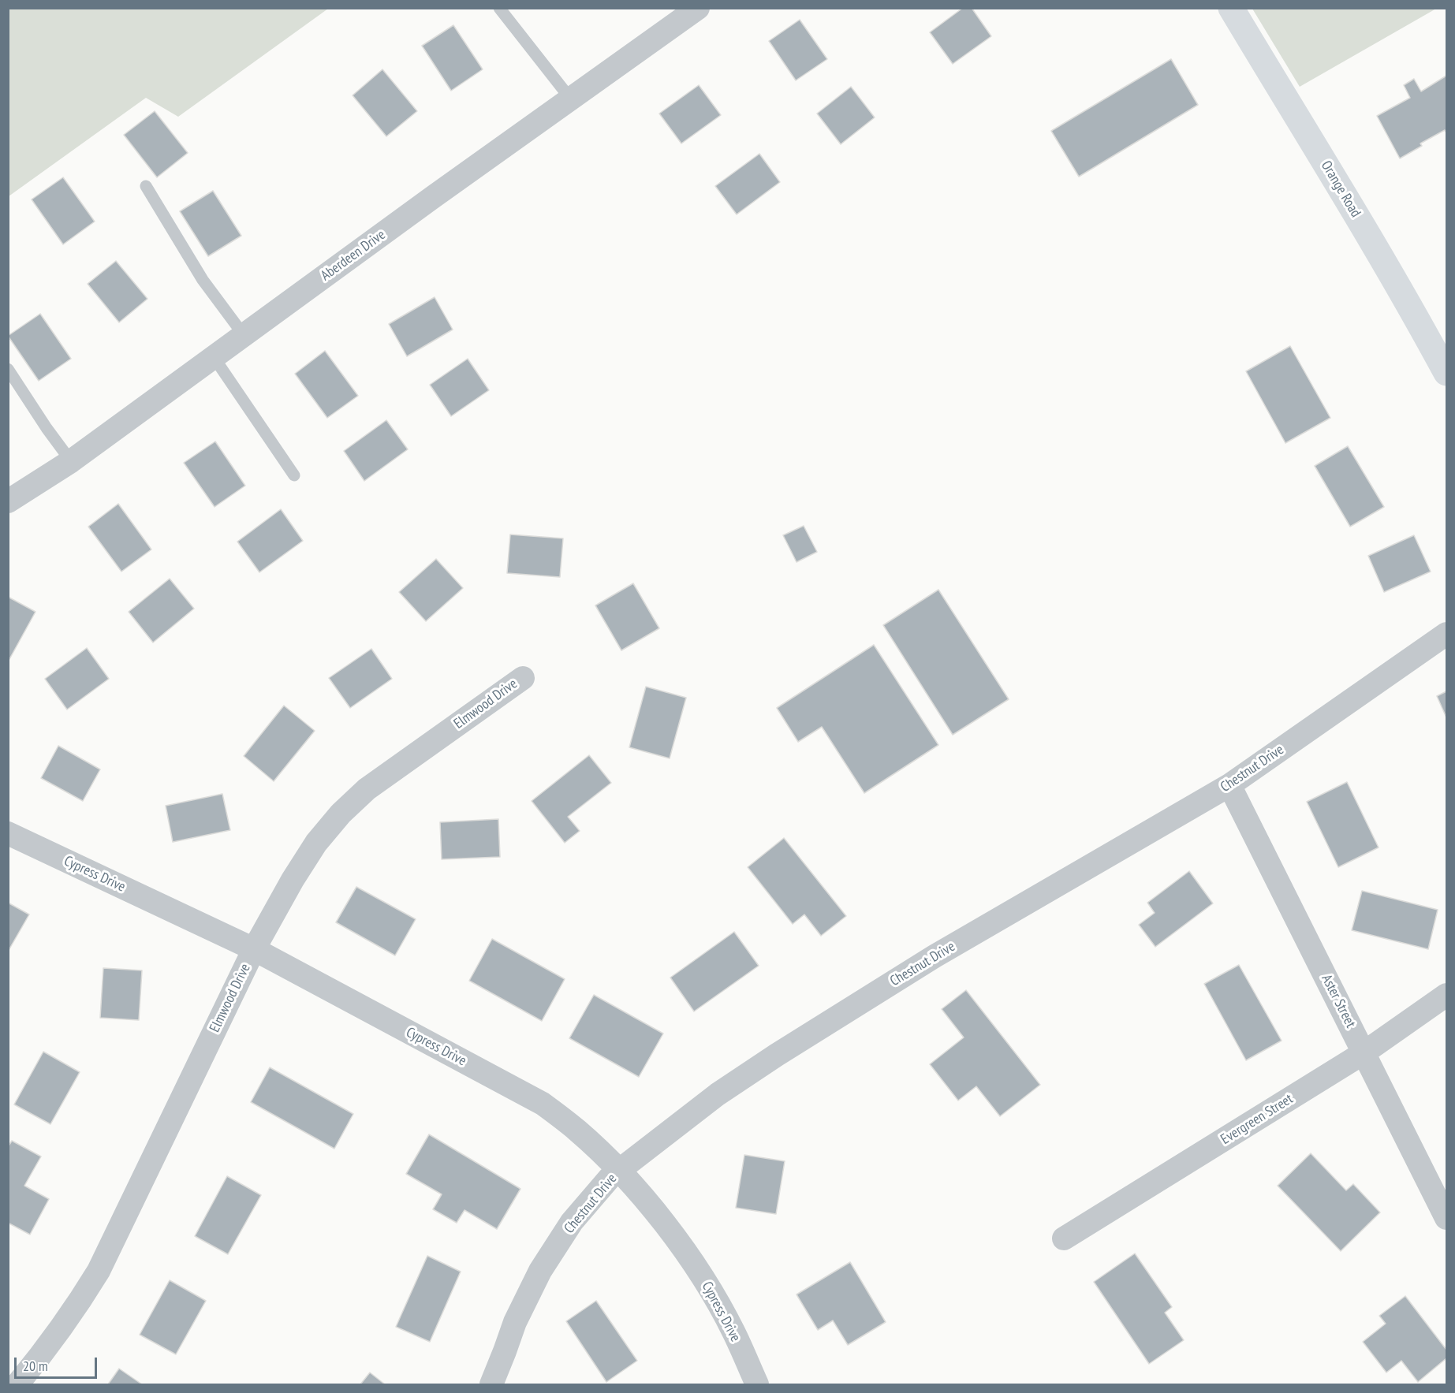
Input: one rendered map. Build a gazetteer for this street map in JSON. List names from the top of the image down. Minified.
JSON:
{"streets":{"main road":["Orange Road"],"street":["Aberdeen Drive","Elmwood Drive","Chestnut Drive","Cypress Drive","Aster Street","Evergreen Street"]},"crossings":[["Elmwood Drive","Cypress Drive"],["Chestnut Drive","Cypress Drive"],["Chestnut Drive","Aster Street"],["Aster Street","Evergreen Street"]],"scale_bar":"20 m"}
